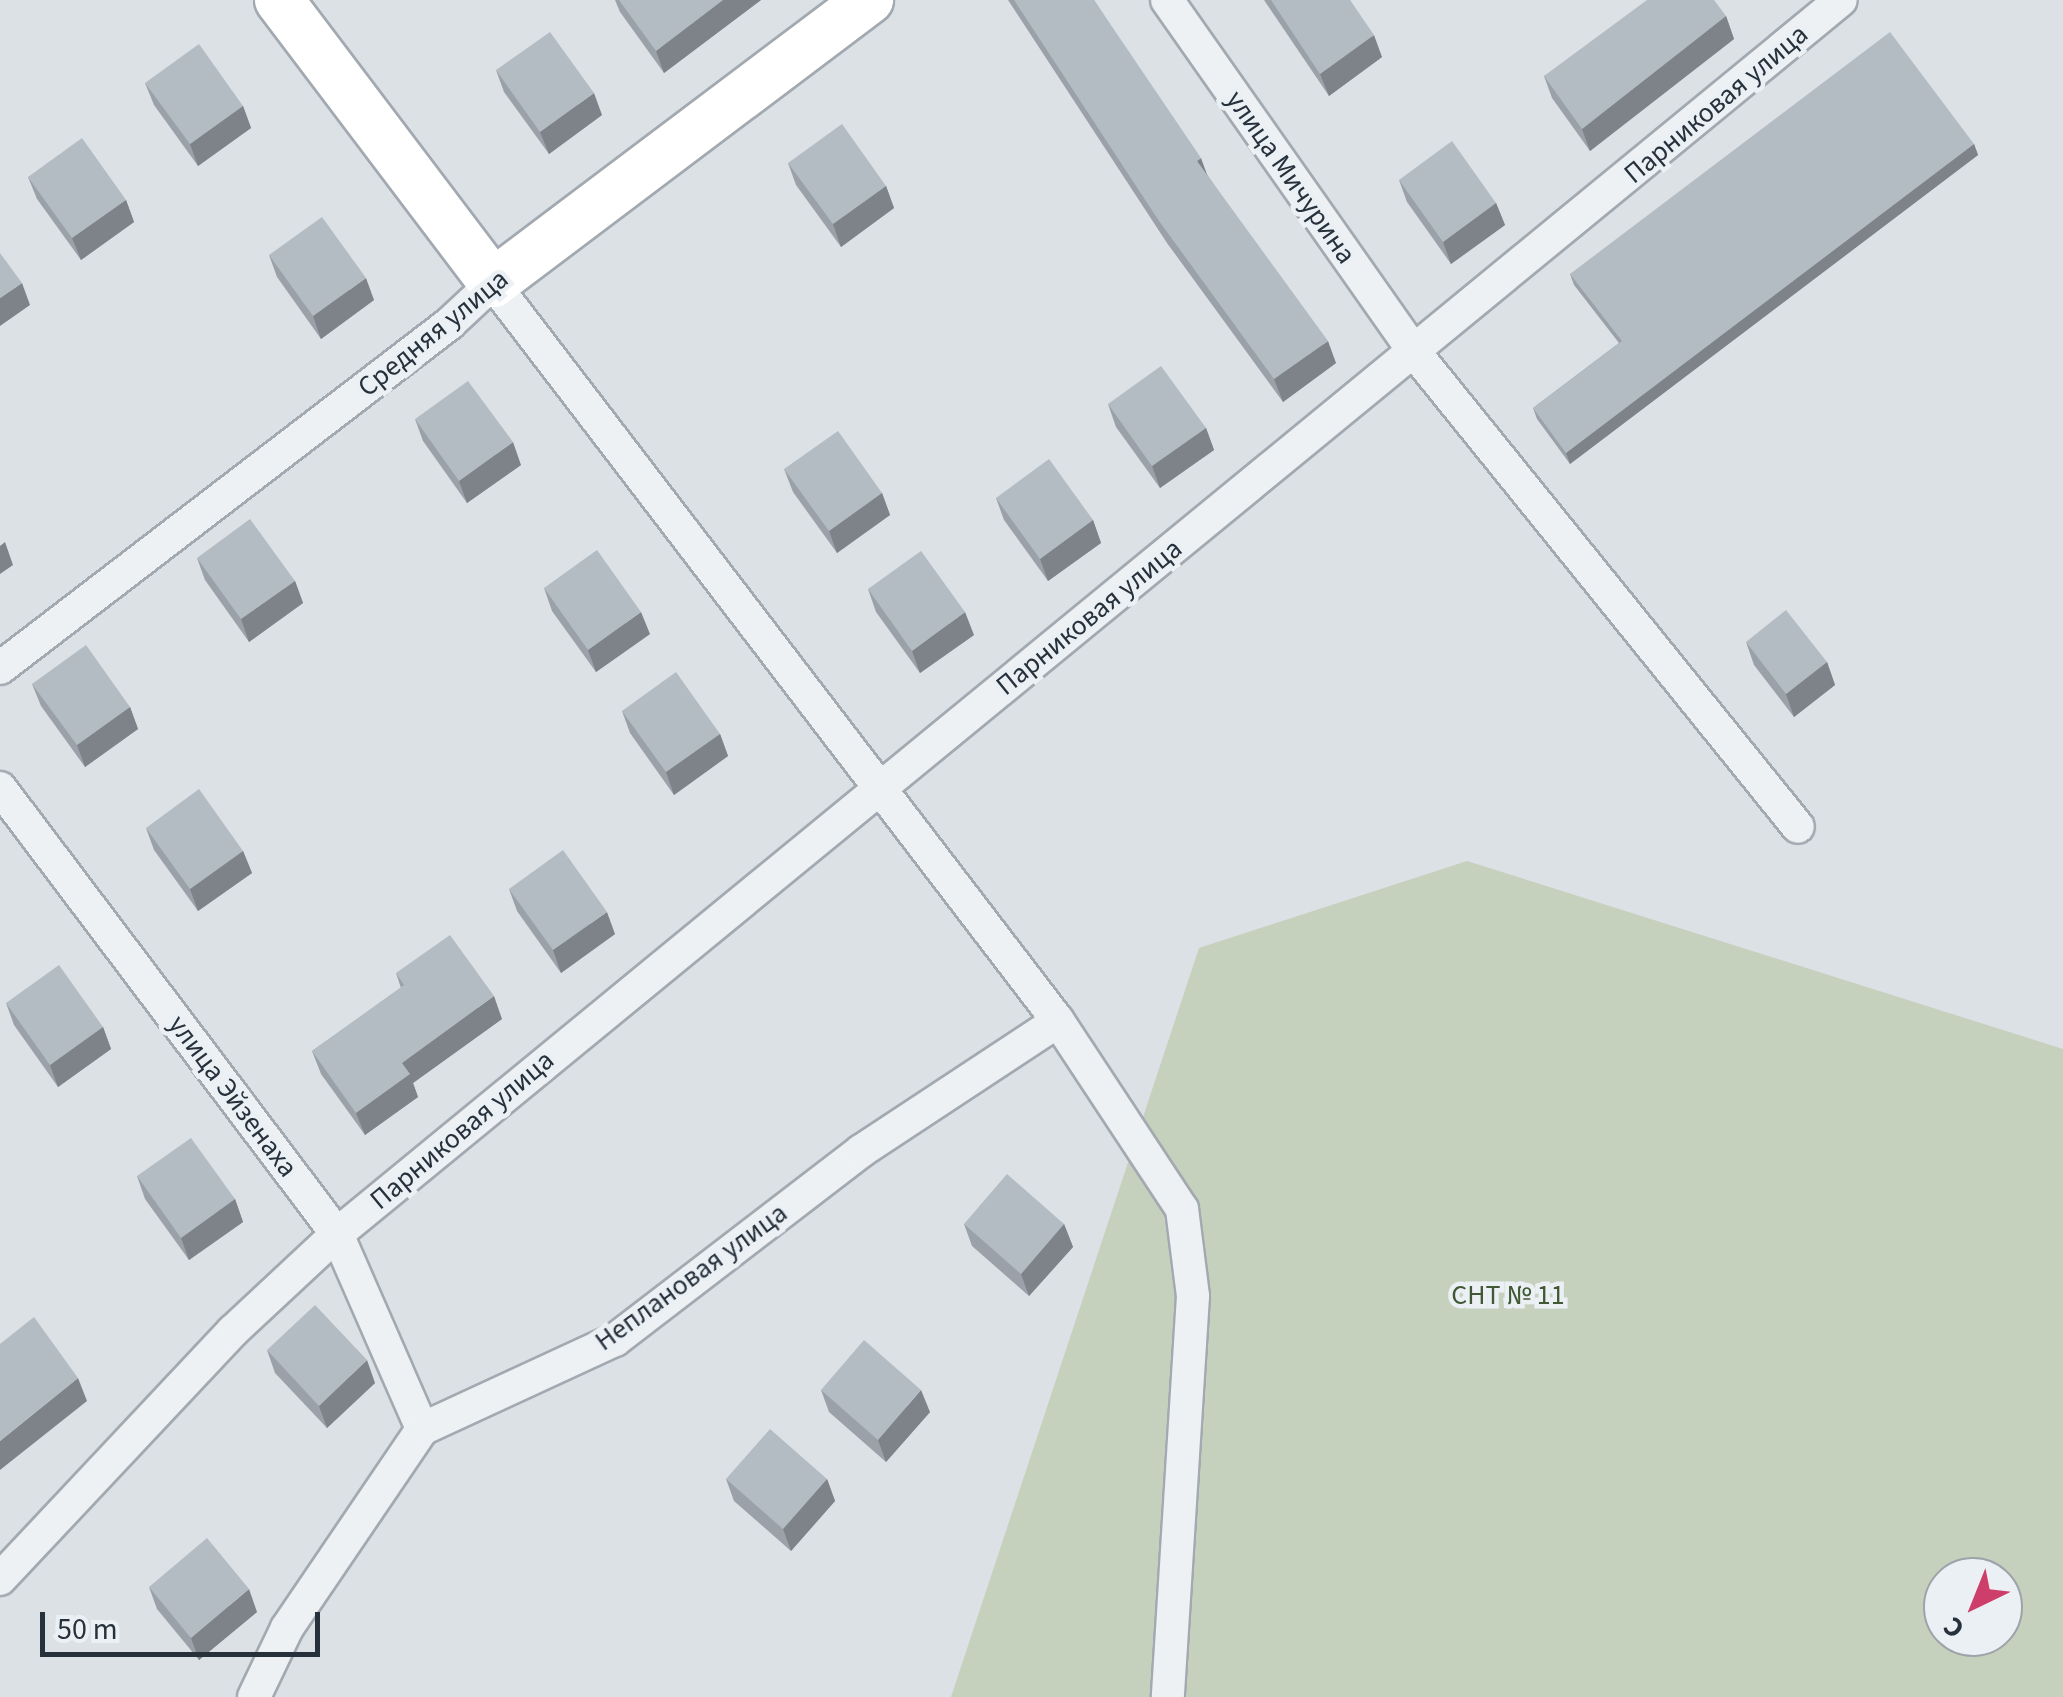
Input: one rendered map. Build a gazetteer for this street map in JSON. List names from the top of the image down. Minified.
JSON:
{"streets":{"main road":["Средняя улица"],"street":["Парниковая улица","улица Мичурина","улица Эйзенаха","Неплановая улица"]},"crossings":[["Парниковая улица","улица Мичурина"],["Парниковая улица","улица Эйзенаха"],["улица Эйзенаха","Неплановая улица"]],"parks":["СНТ № 11"],"scale_bar":"50 m","north":"bottom left"}
